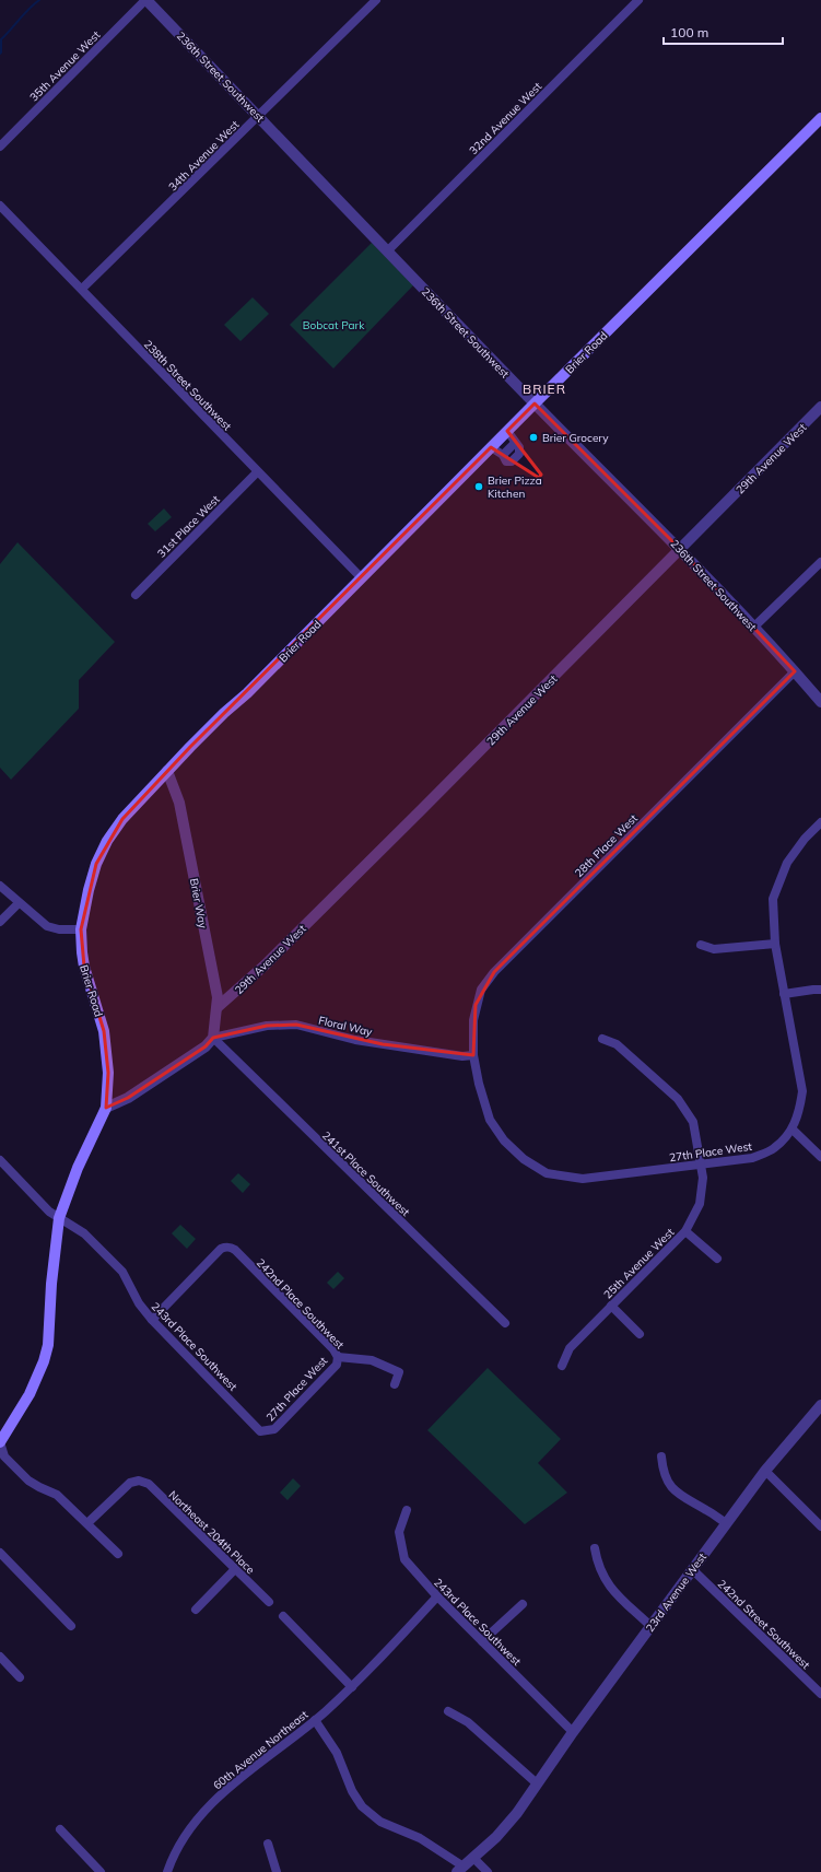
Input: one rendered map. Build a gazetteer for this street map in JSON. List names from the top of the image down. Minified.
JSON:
{"streets":{"main road":["Brier Road"],"street":["35th Avenue West","236th Street Southwest","32nd Avenue West","34th Avenue West","238th Street Southwest","29th Avenue West","31st Place West","28th Place West","Brier Way","Floral Way","27th Place West","241st Place Southwest","25th Avenue West","242nd Place Southwest","243rd Place Southwest","Northeast 204th Place","23rd Avenue West","242nd Street Southwest","60th Avenue Northeast"]},"crossings":[["35th Avenue West","236th Street Southwest"],["236th Street Southwest","32nd Avenue West"],["236th Street Southwest","34th Avenue West"],["236th Street Southwest","Brier Road"],["236th Street Southwest","29th Avenue West"],["236th Street Southwest","28th Place West"],["34th Avenue West","238th Street Southwest"],["Brier Road","238th Street Southwest"],["Brier Road","Brier Way"],["Brier Road","243rd Place Southwest"],["238th Street Southwest","31st Place West"],["29th Avenue West","Brier Way"],["28th Place West","Floral Way"],["28th Place West","27th Place West"],["Brier Way","Floral Way"],["Brier Way","241st Place Southwest"],["Floral Way","27th Place West"],["Floral Way","241st Place Southwest"],["27th Place West","25th Avenue West"],["27th Place West","242nd Place Southwest"],["27th Place West","243rd Place Southwest"],["242nd Place Southwest","243rd Place Southwest"],["243rd Place Southwest","23rd Avenue West"],["243rd Place Southwest","60th Avenue Northeast"],["23rd Avenue West","242nd Street Southwest"]],"districts":["BRIER"],"parks":["Bobcat Park"],"places":["Brier Grocery","Brier Pizza Kitchen"],"scale_bar":"100 m"}
